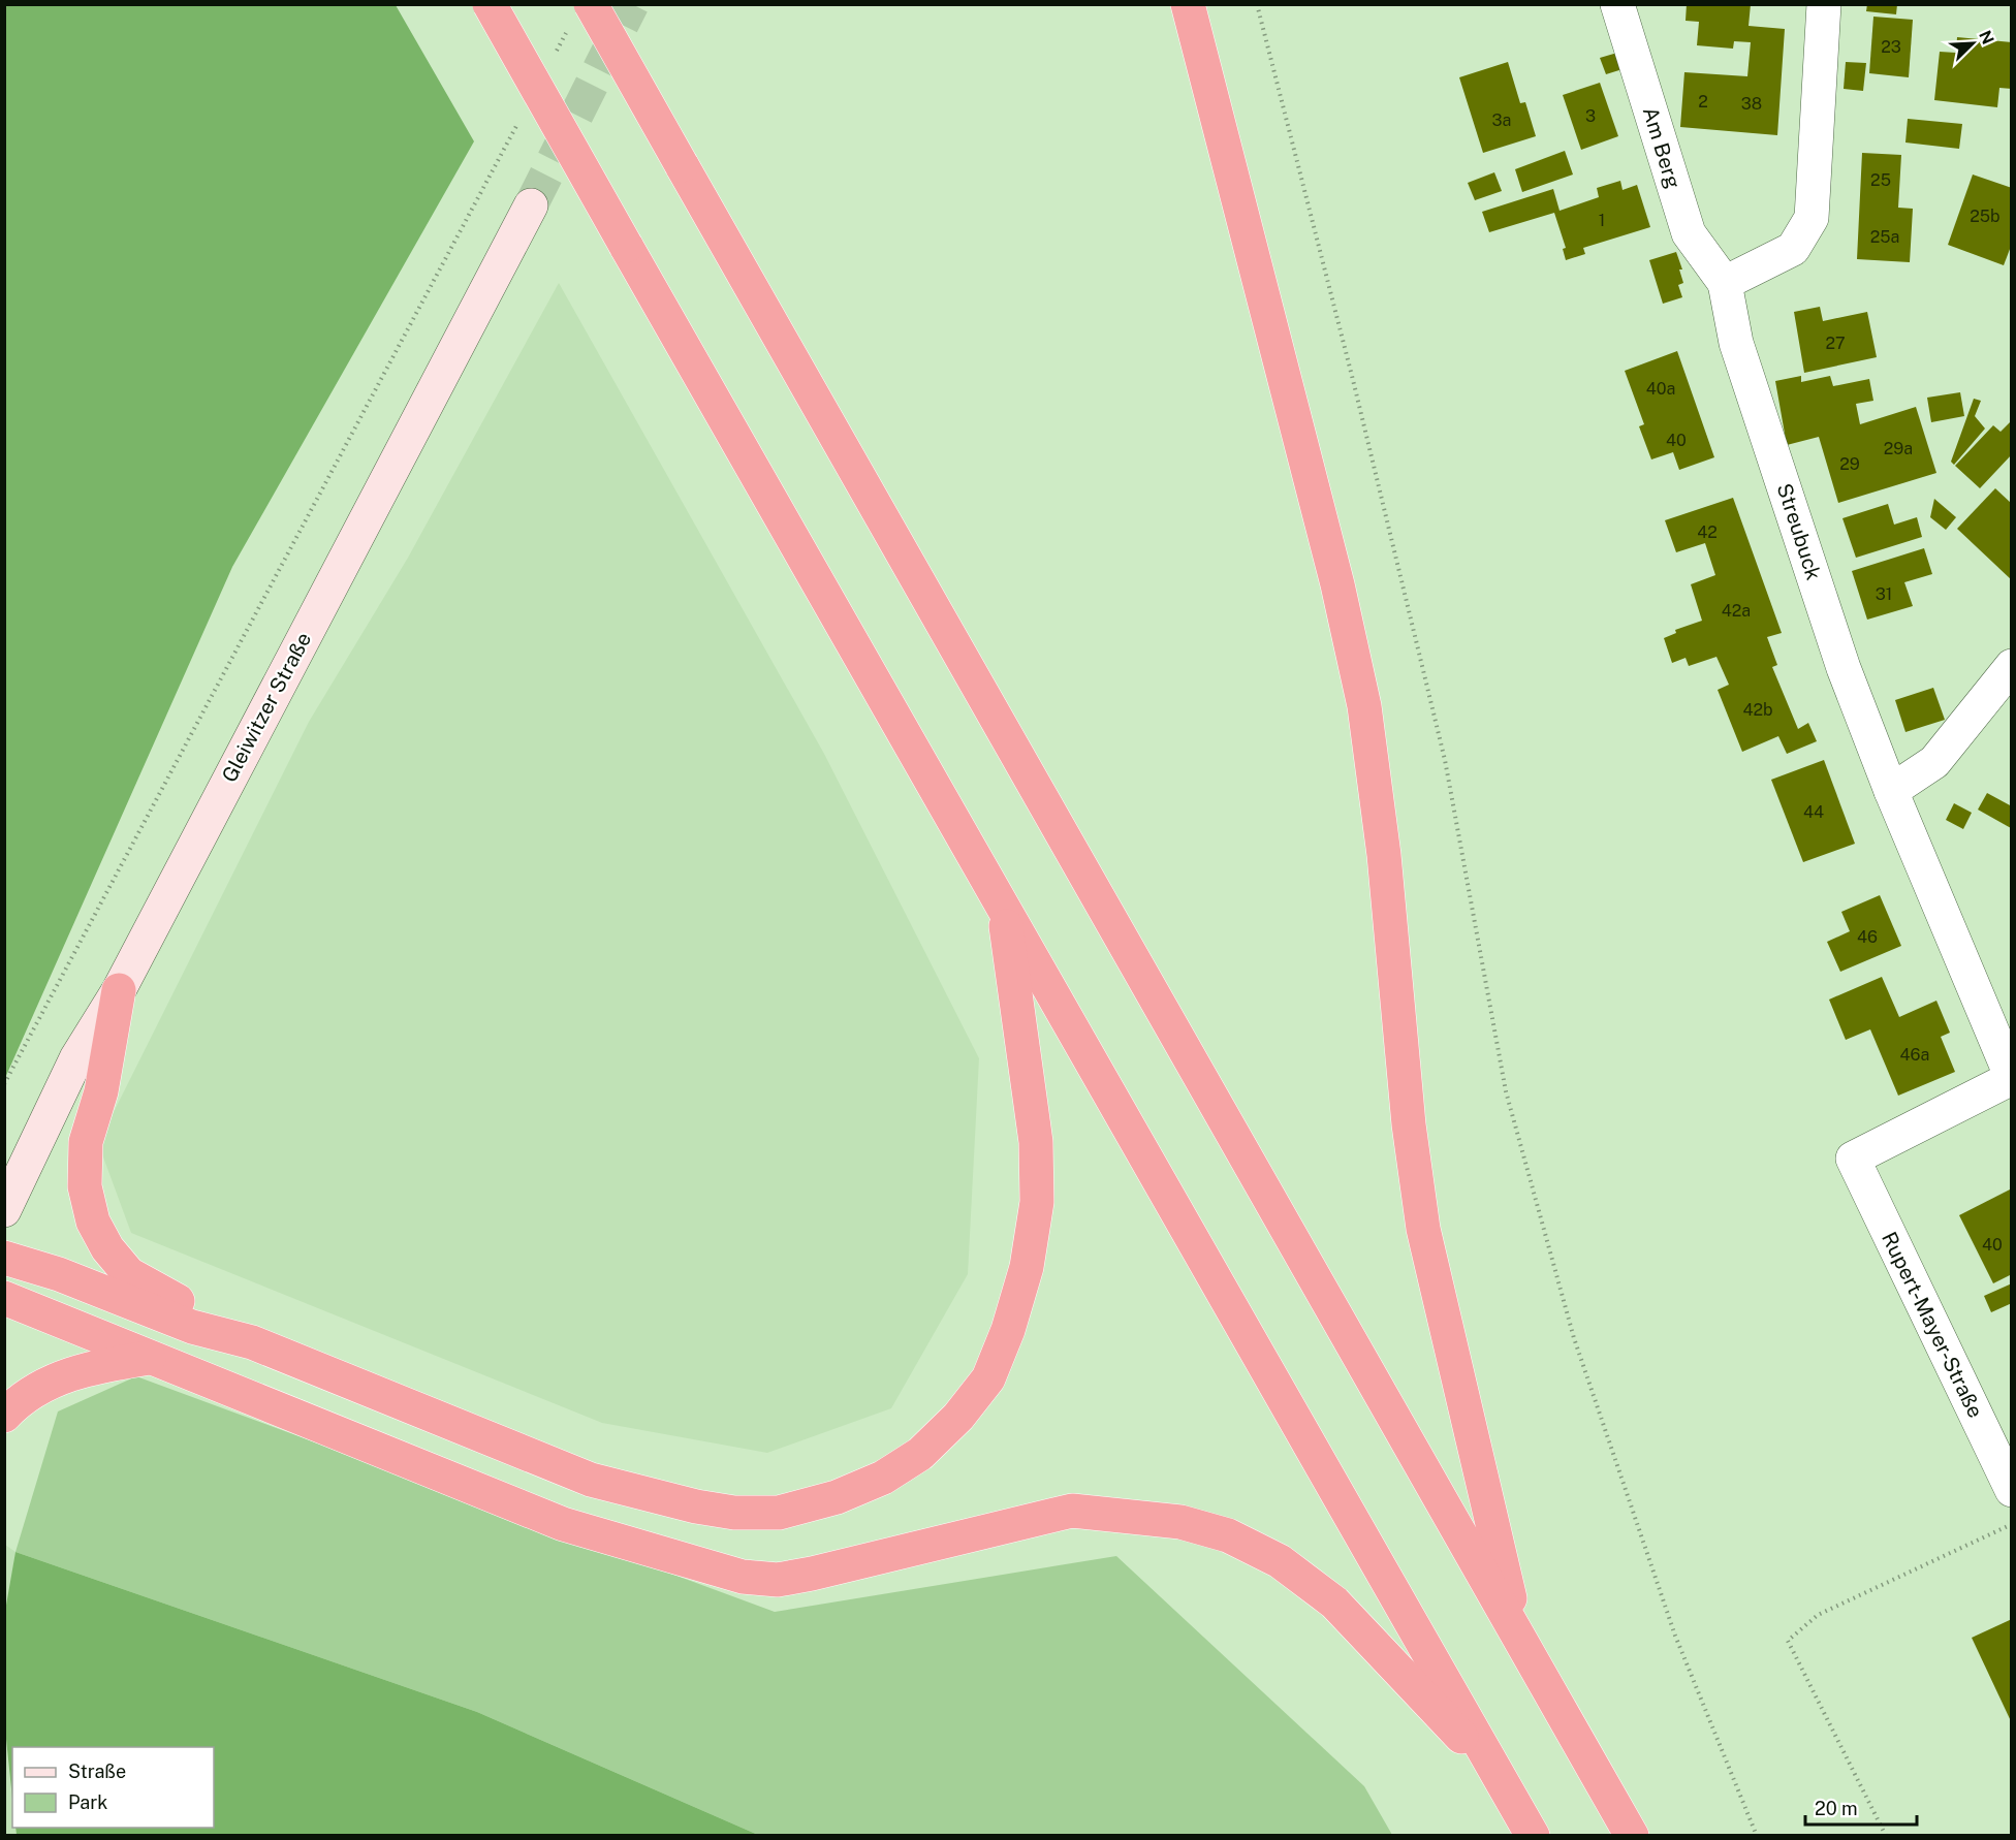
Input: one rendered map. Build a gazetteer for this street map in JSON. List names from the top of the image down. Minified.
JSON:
{"streets":{"main road":["Gleiwitzer Straße"],"street":["Am Berg","Streubuck","Rupert-Mayer-Straße"]},"crossings":[["Am Berg","Streubuck"],["Streubuck","Rupert-Mayer-Straße"]],"house_numbers":["23","2","38","3","3a","25","25b","1","25a","27","40a","40","29a","29","42","31","42a","42b","44","46","46a","40"],"legend":["Straße","Park"],"scale_bar":"20 m","north":"top right"}
